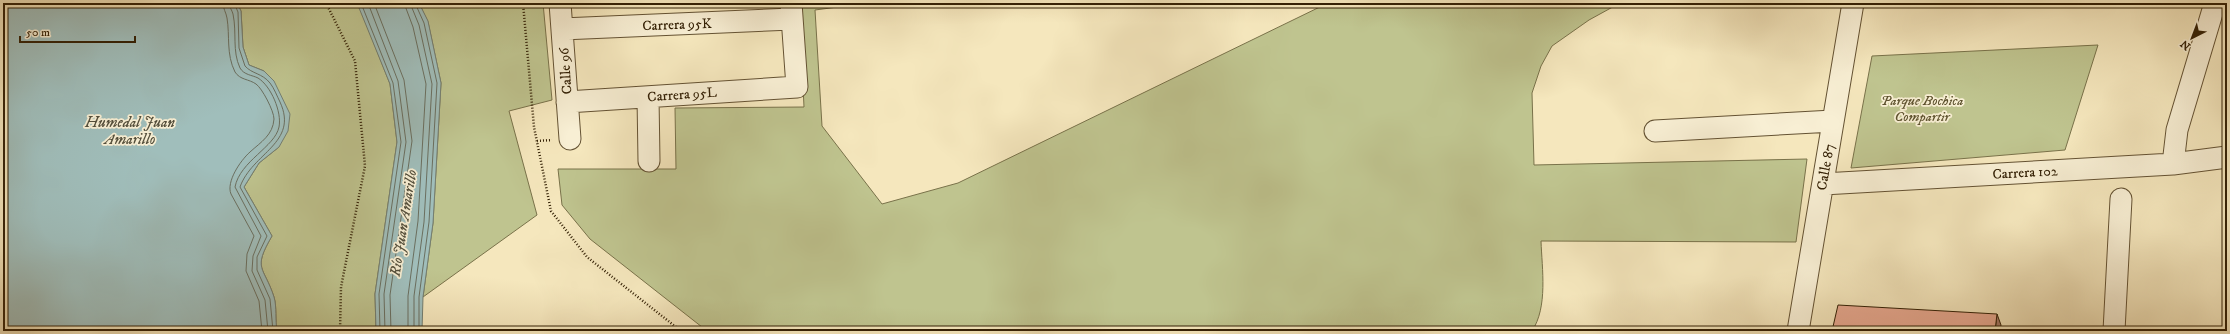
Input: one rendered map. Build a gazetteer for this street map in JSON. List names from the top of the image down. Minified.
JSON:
{"streets":{"street":["Carrera 95K","Calle 96","Carrera 95L","Calle 87","Carrera 102"]},"crossings":[["Carrera 95K","Calle 96"],["Carrera 95K","Carrera 95L"],["Calle 96","Carrera 95L"],["Calle 87","Carrera 102"]],"water":["Humedal Juan Amarillo","Río Juan Amarillo"],"parks":["Parque Bochica Compartir"],"scale_bar":"50 m","north":"bottom left"}
